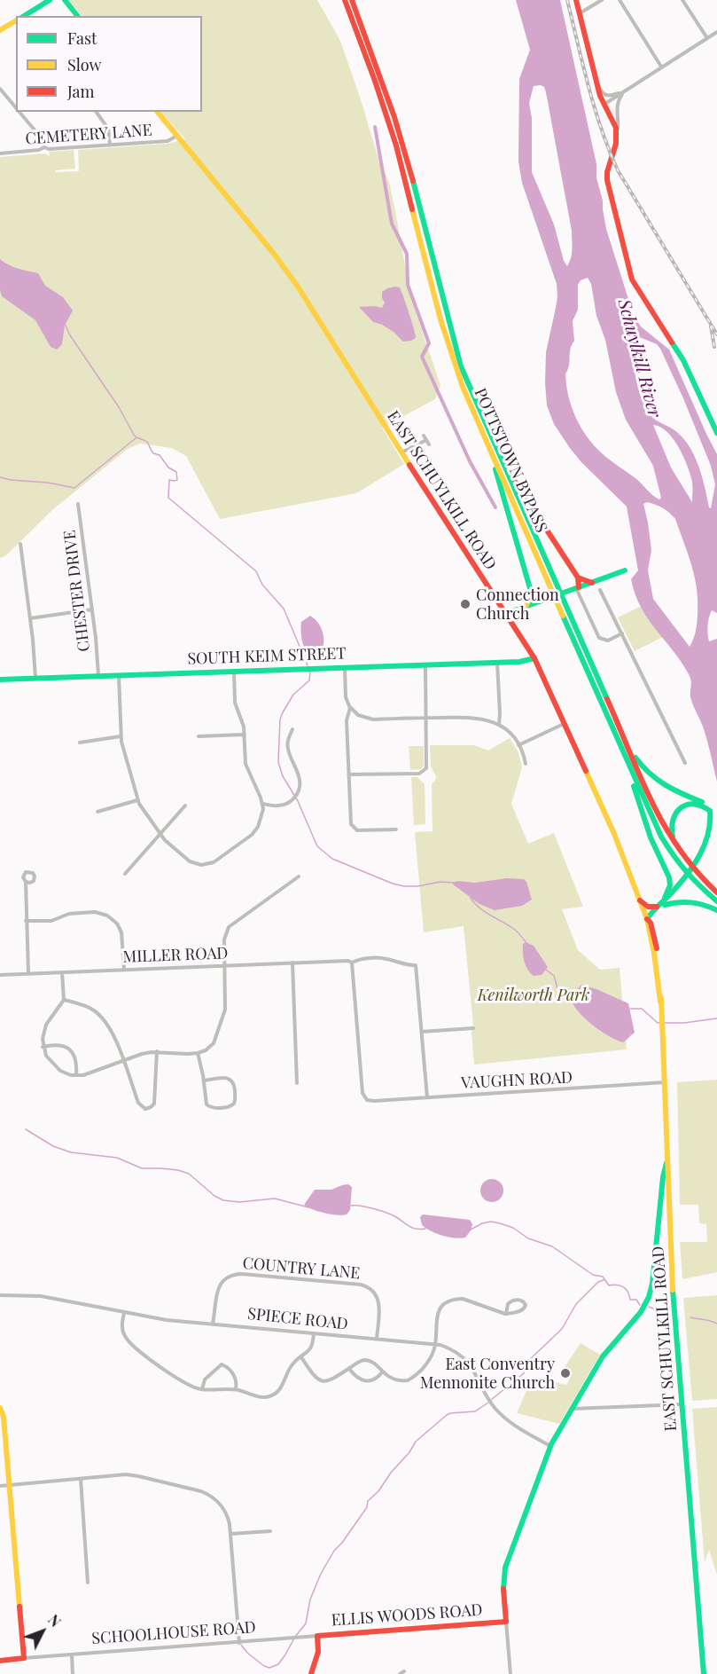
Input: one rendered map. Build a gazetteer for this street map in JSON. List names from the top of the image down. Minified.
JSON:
{"streets":{"main road":["POTTSTOWN BYPASS","EAST SCHUYLKILL ROAD","SOUTH KEIM STREET","ELLIS WOODS ROAD","SCHOOLHOUSE ROAD"],"street":["CEMETERY LANE","CHESTER DRIVE","MILLER ROAD","VAUGHN ROAD","COUNTRY LANE","SPIECE ROAD"]},"crossings":[["CEMETERY LANE","EAST SCHUYLKILL ROAD"],["EAST SCHUYLKILL ROAD","SOUTH KEIM STREET"],["EAST SCHUYLKILL ROAD","VAUGHN ROAD"],["CHESTER DRIVE","SOUTH KEIM STREET"],["MILLER ROAD","VAUGHN ROAD"],["COUNTRY LANE","SPIECE ROAD"],["ELLIS WOODS ROAD","SCHOOLHOUSE ROAD"]],"water":["Schuylkill River"],"parks":["Kenilworth Park"],"places":["Connection Church","East Conventry Mennonite Church"],"legend":["Fast","Slow","Jam"],"north":"top right"}
